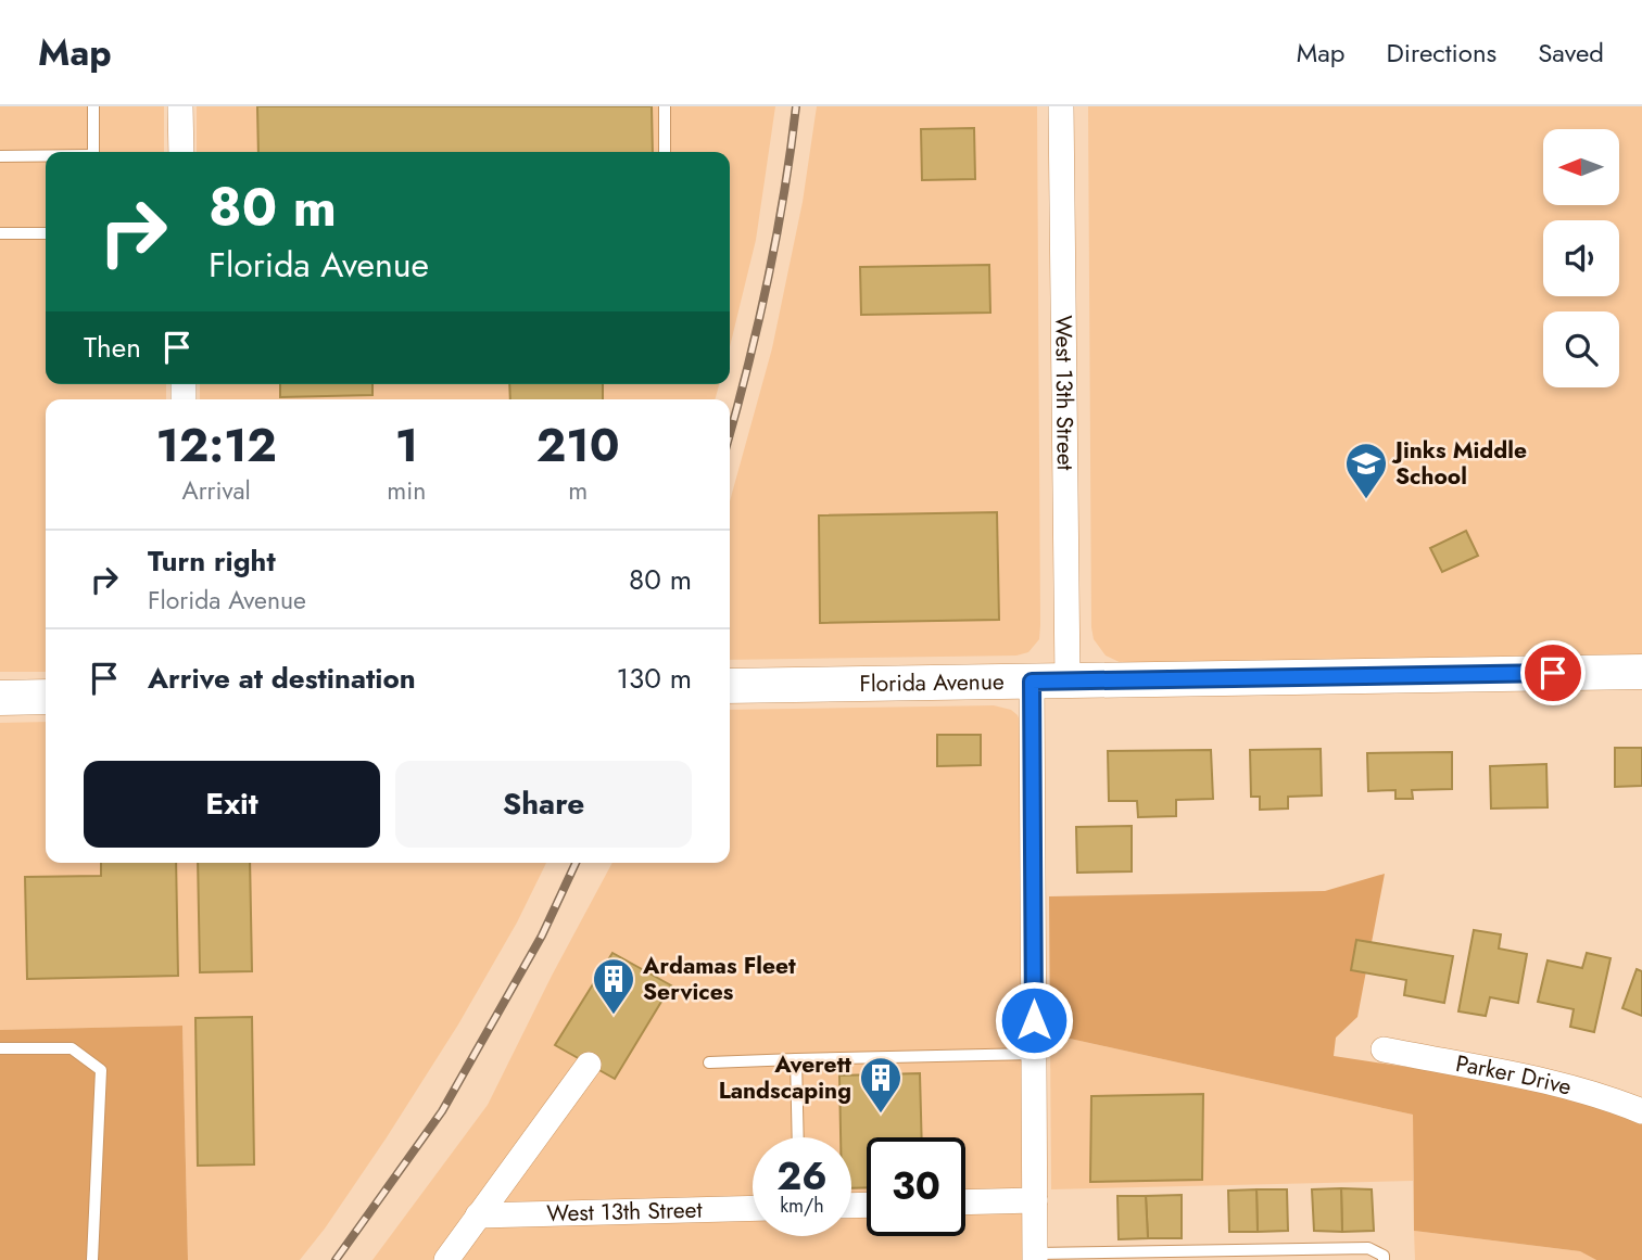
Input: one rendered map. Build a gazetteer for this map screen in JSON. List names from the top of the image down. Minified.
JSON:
{"streets":{"street":["West 13th Street","Florida Avenue","Parker Drive"]},"crossings":[["West 13th Street","Florida Avenue"]],"places":{"school or university":["Jinks Middle School"],"building":["Ardamas Fleet Services","Averett Landscaping"]},"north":"left","page":{"header":"Map","nav":["Map","Directions","Saved"],"turn":["80 m","Florida Avenue"],"then":"Then","eta":["12:12","Arrival","1","min","210","m"],"list":[{"name":"Turn right","note":"Florida Avenue","value":"80 m"},{"name":"Arrive at destination","value":"130 m"}],"buttons":["Exit","Share"],"speed":"26 km/h","limit":"30"}}
